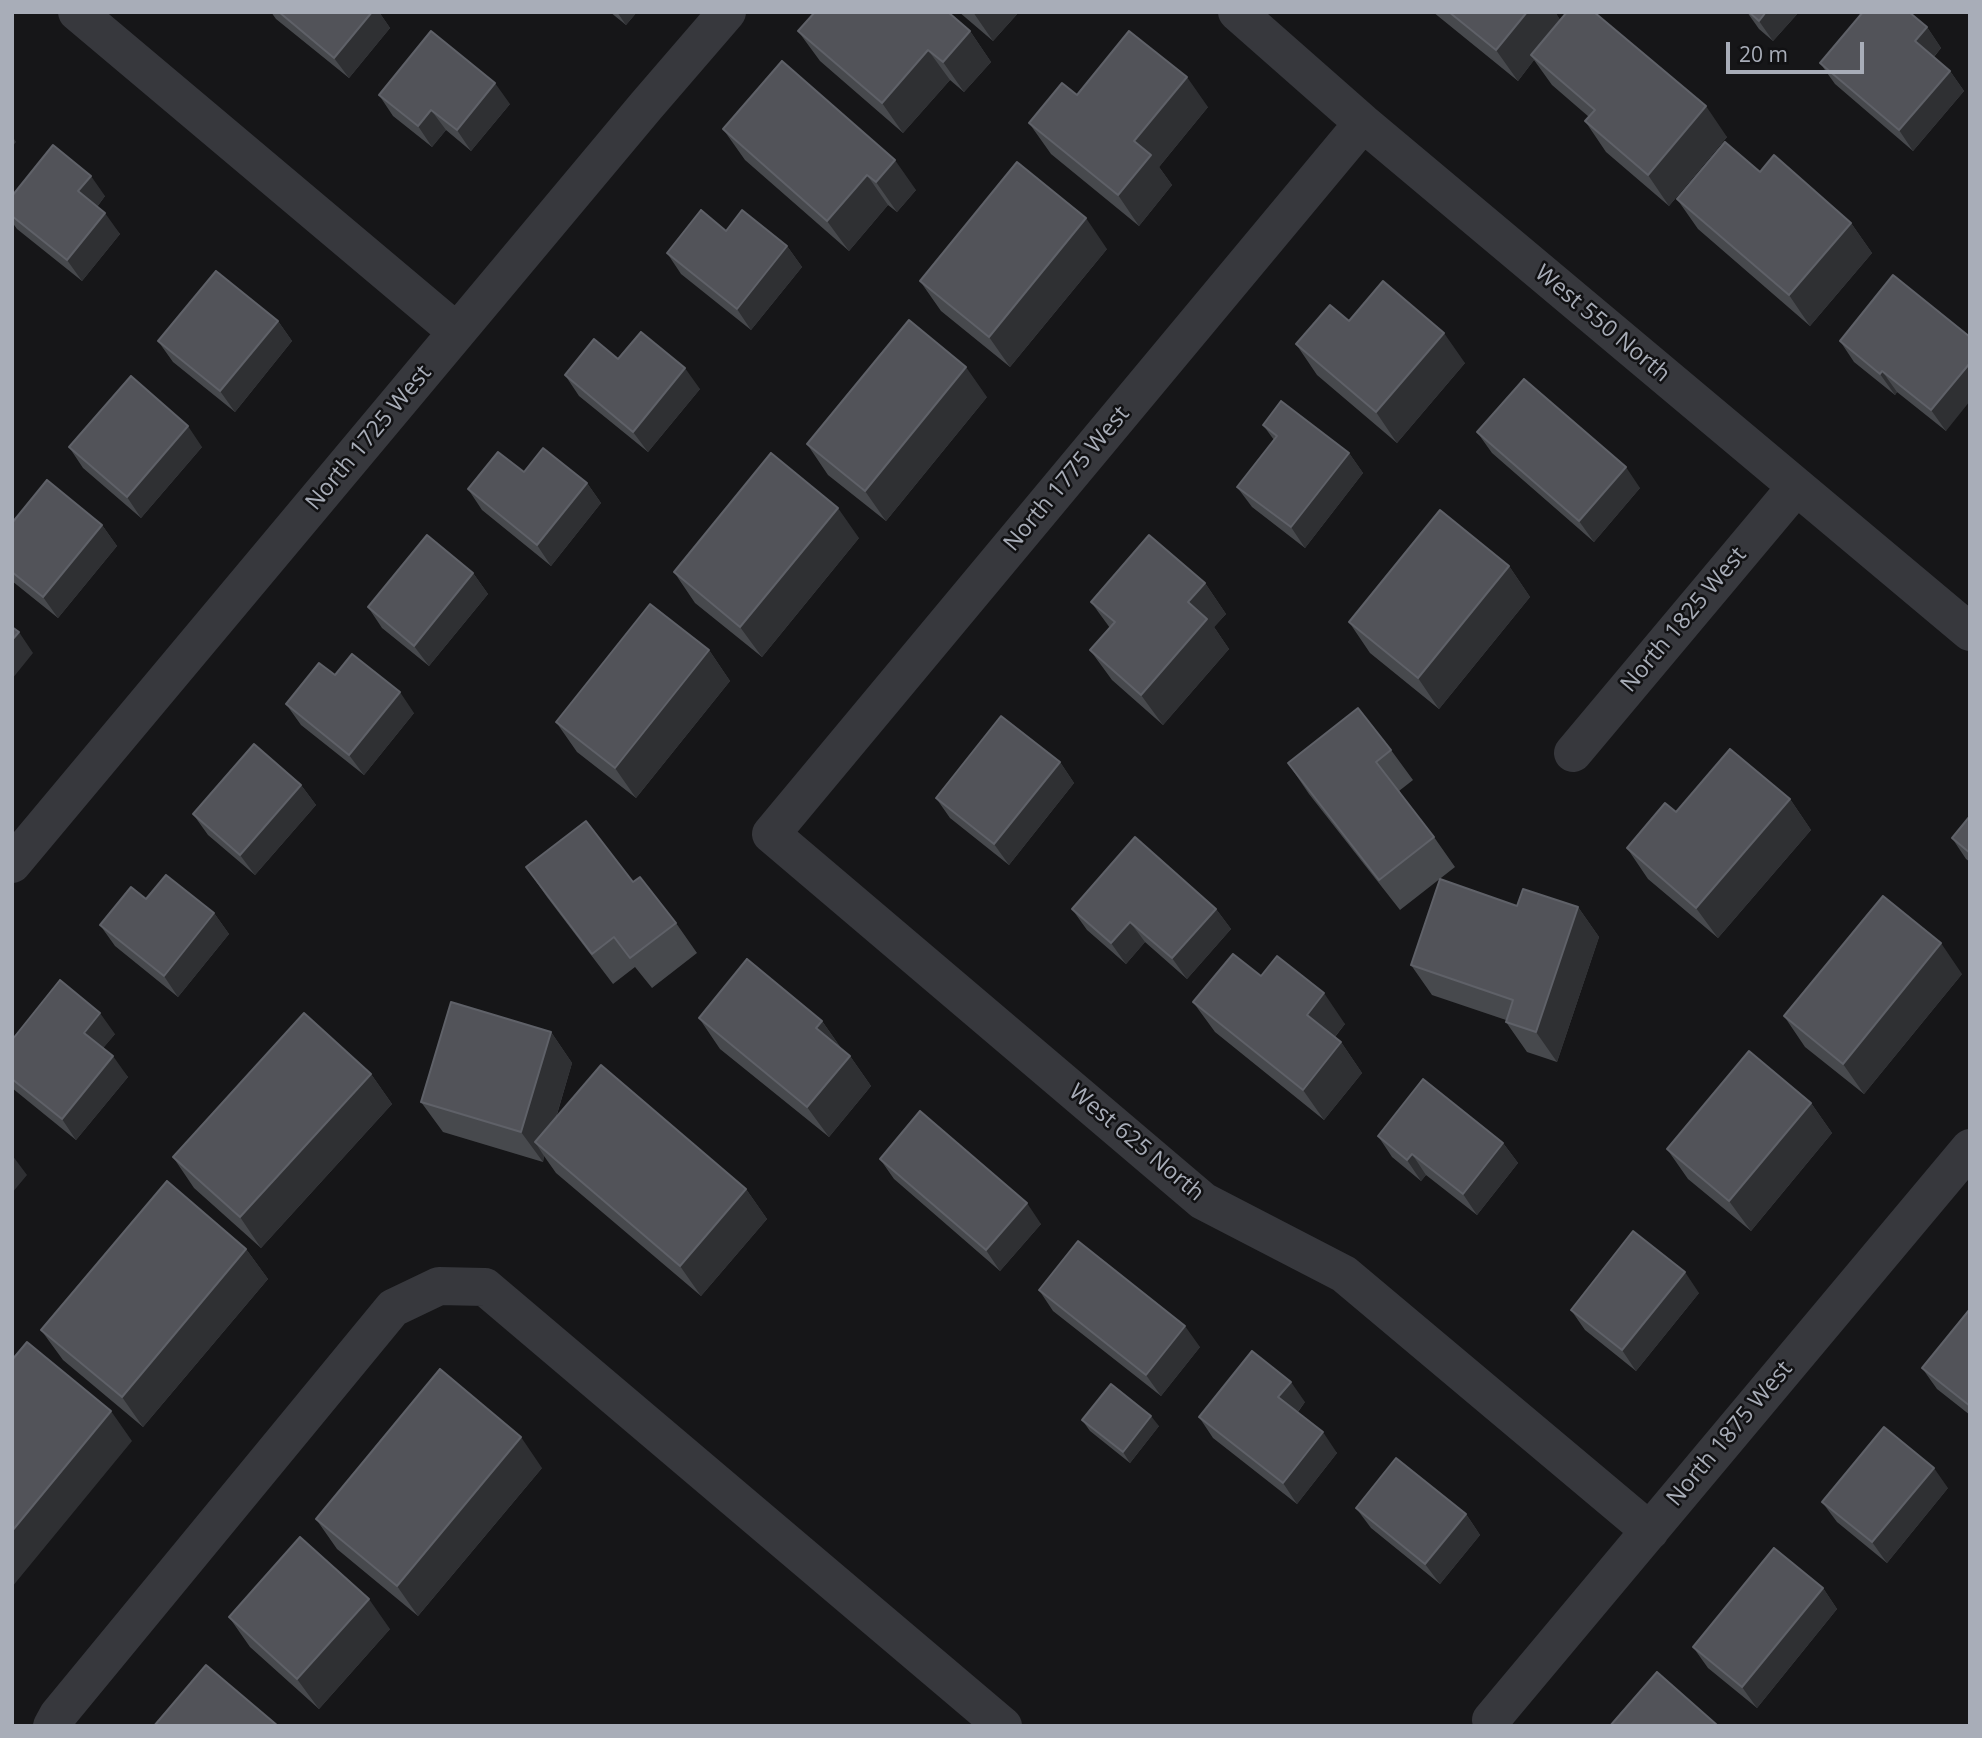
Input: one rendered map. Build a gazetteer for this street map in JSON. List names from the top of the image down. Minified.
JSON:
{"streets":{"street":["West 550 North","North 1725 West","North 1775 West","North 1825 West","West 625 North","North 1875 West"]},"crossings":[["West 550 North","North 1775 West"],["West 550 North","North 1825 West"],["North 1775 West","West 625 North"],["West 625 North","North 1875 West"]],"scale_bar":"20 m"}
